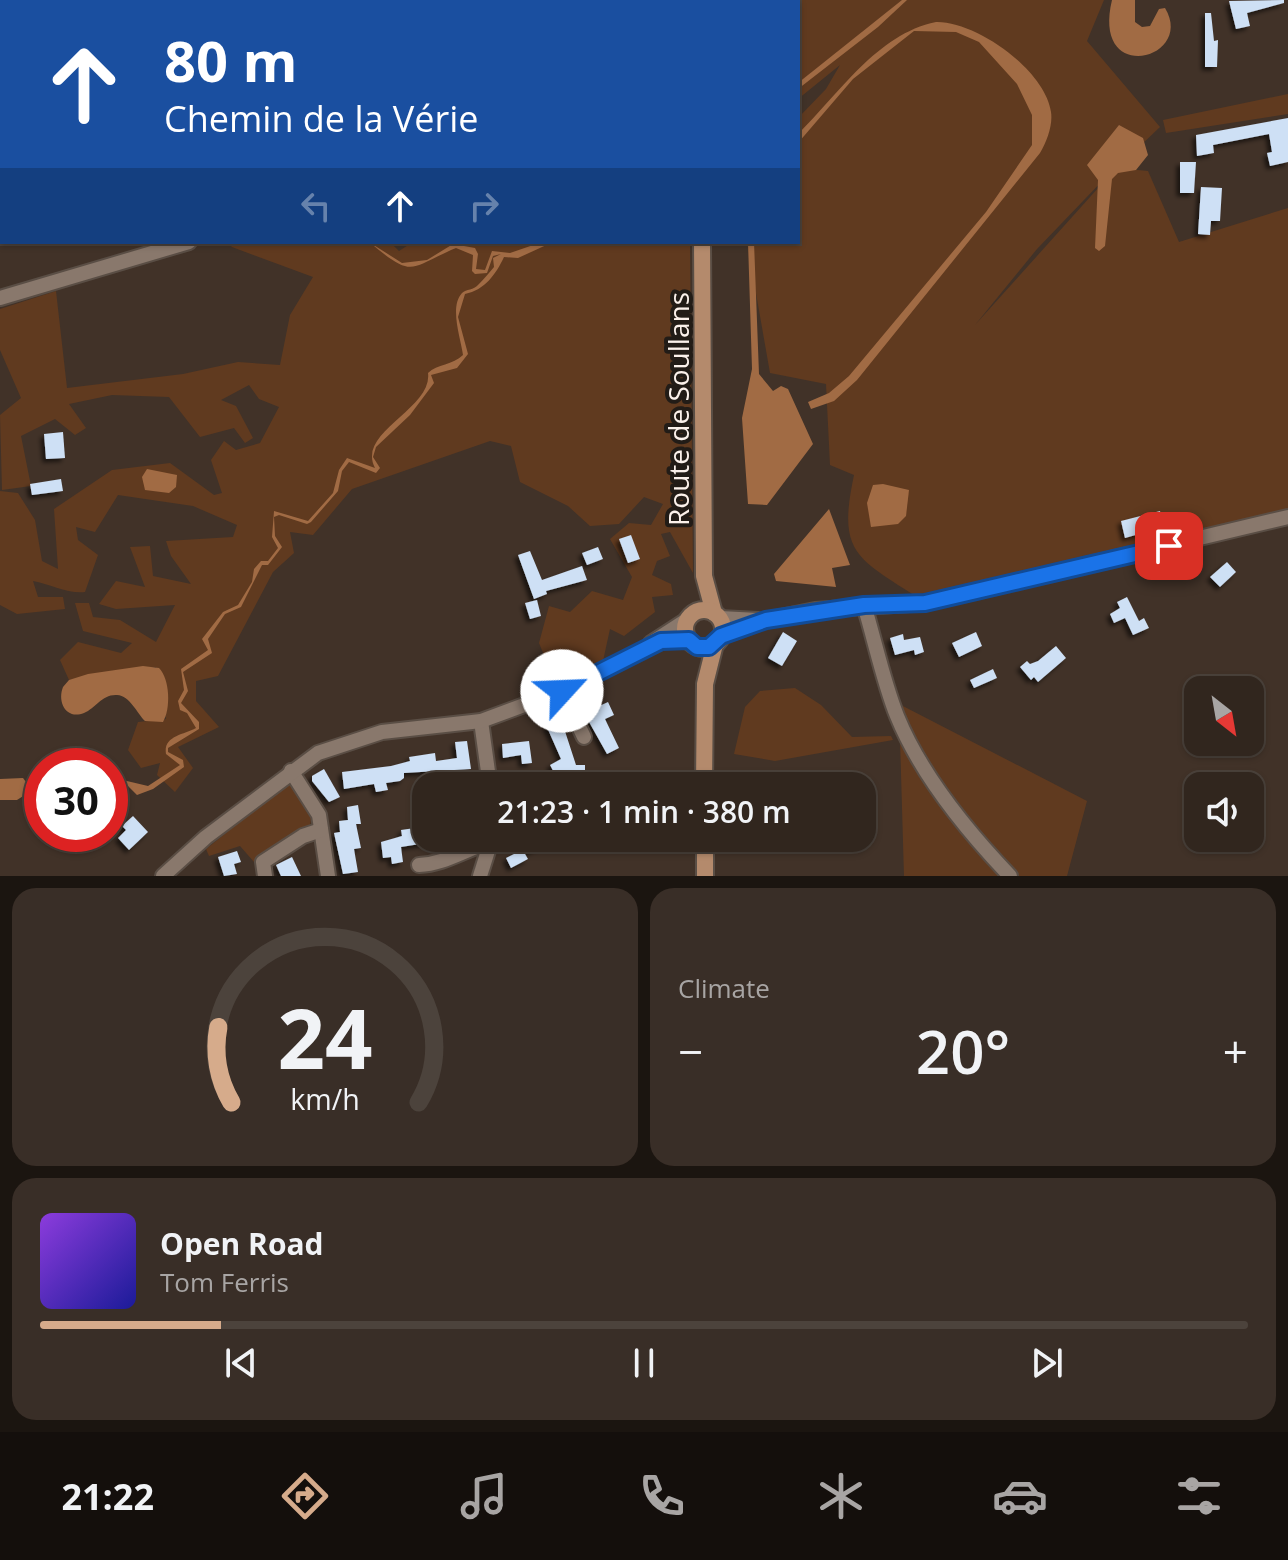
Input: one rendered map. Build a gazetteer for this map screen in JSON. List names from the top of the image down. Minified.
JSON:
{"streets":{"main road":["Route de Soullans"]},"north":"bottom right","page":{"turn":["80 m","Chemin de la Vérie"],"limit":"30","trip":"21:23 · 1 min · 380 m","tile":"Climate","heat":["−","20°","+"],"song":["Open Road","Tom Ferris"],"tabs":"21:22","gauge":["24","km/h"]}}
